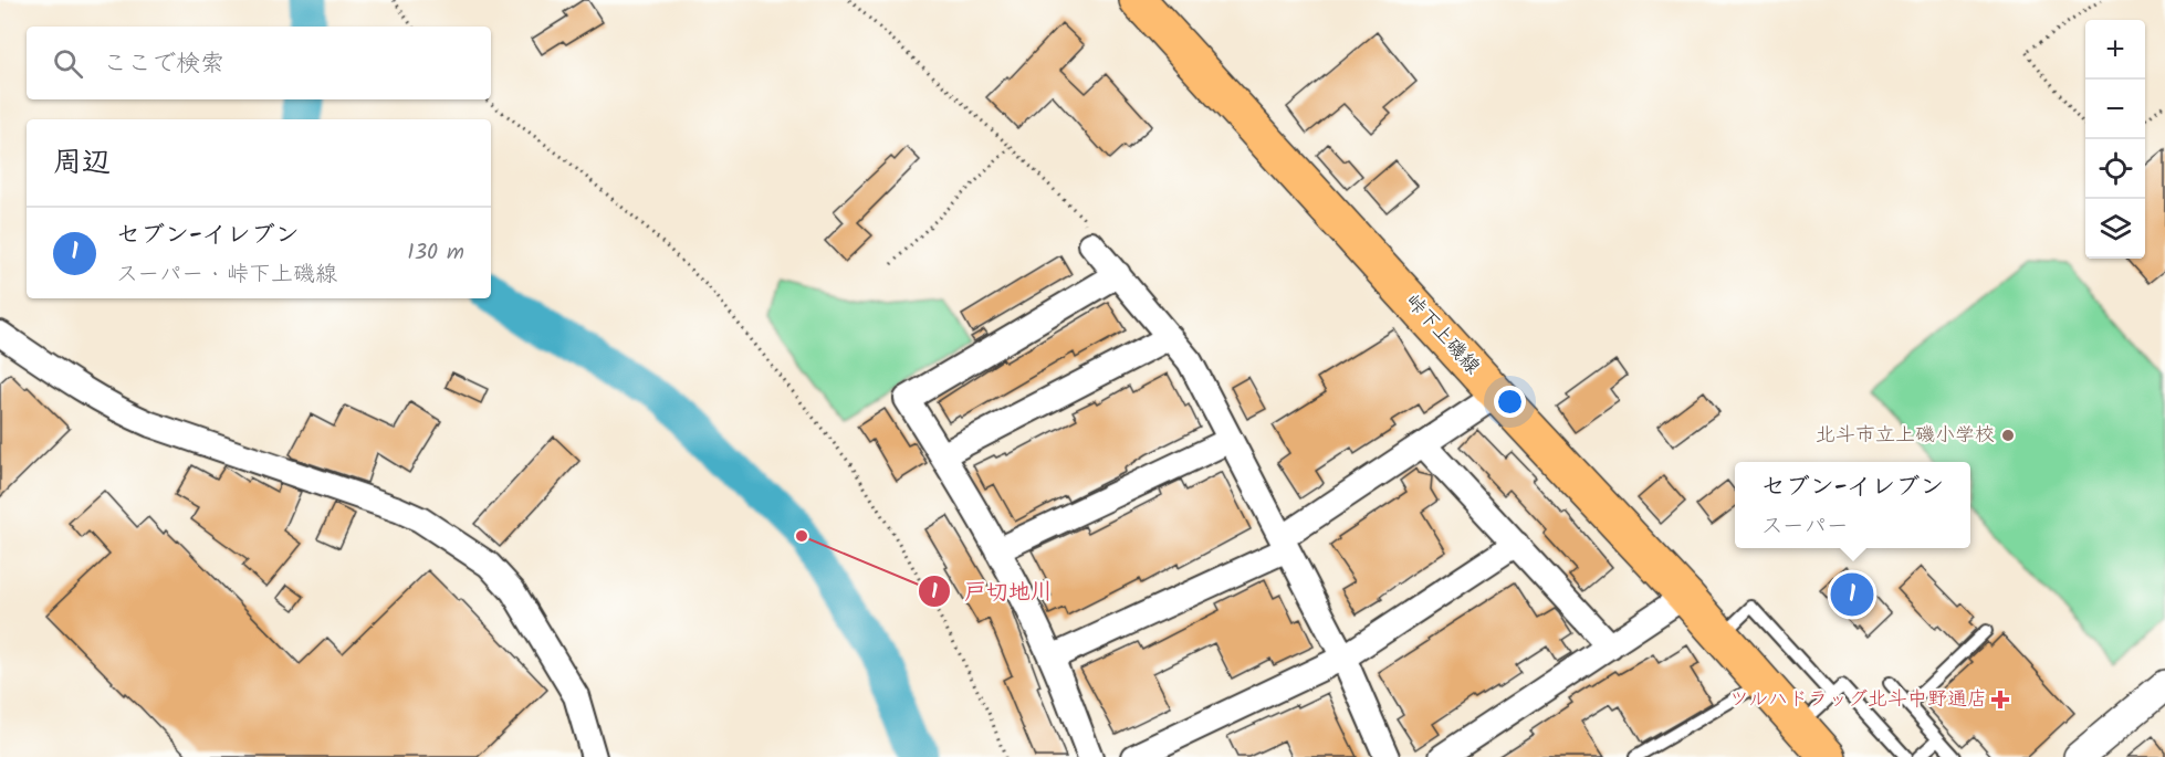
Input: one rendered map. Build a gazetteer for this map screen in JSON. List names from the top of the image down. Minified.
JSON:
{"streets":{"main road":["峠下上磯線"]},"places":{"other":["北斗市立上磯小学校","戸切地川"],"health":["ツルハドラッグ北斗中野通店"]},"page":{"map_buttons":["+","−"],"search":"ここで検索","heading":"周辺","list":[{"mark":"1","name":"セブン-イレブン","note":"スーパー · 峠下上磯線","value":"130 m"}],"popup":["セブン-イレブン","スーパー"],"pins":"1"}}
